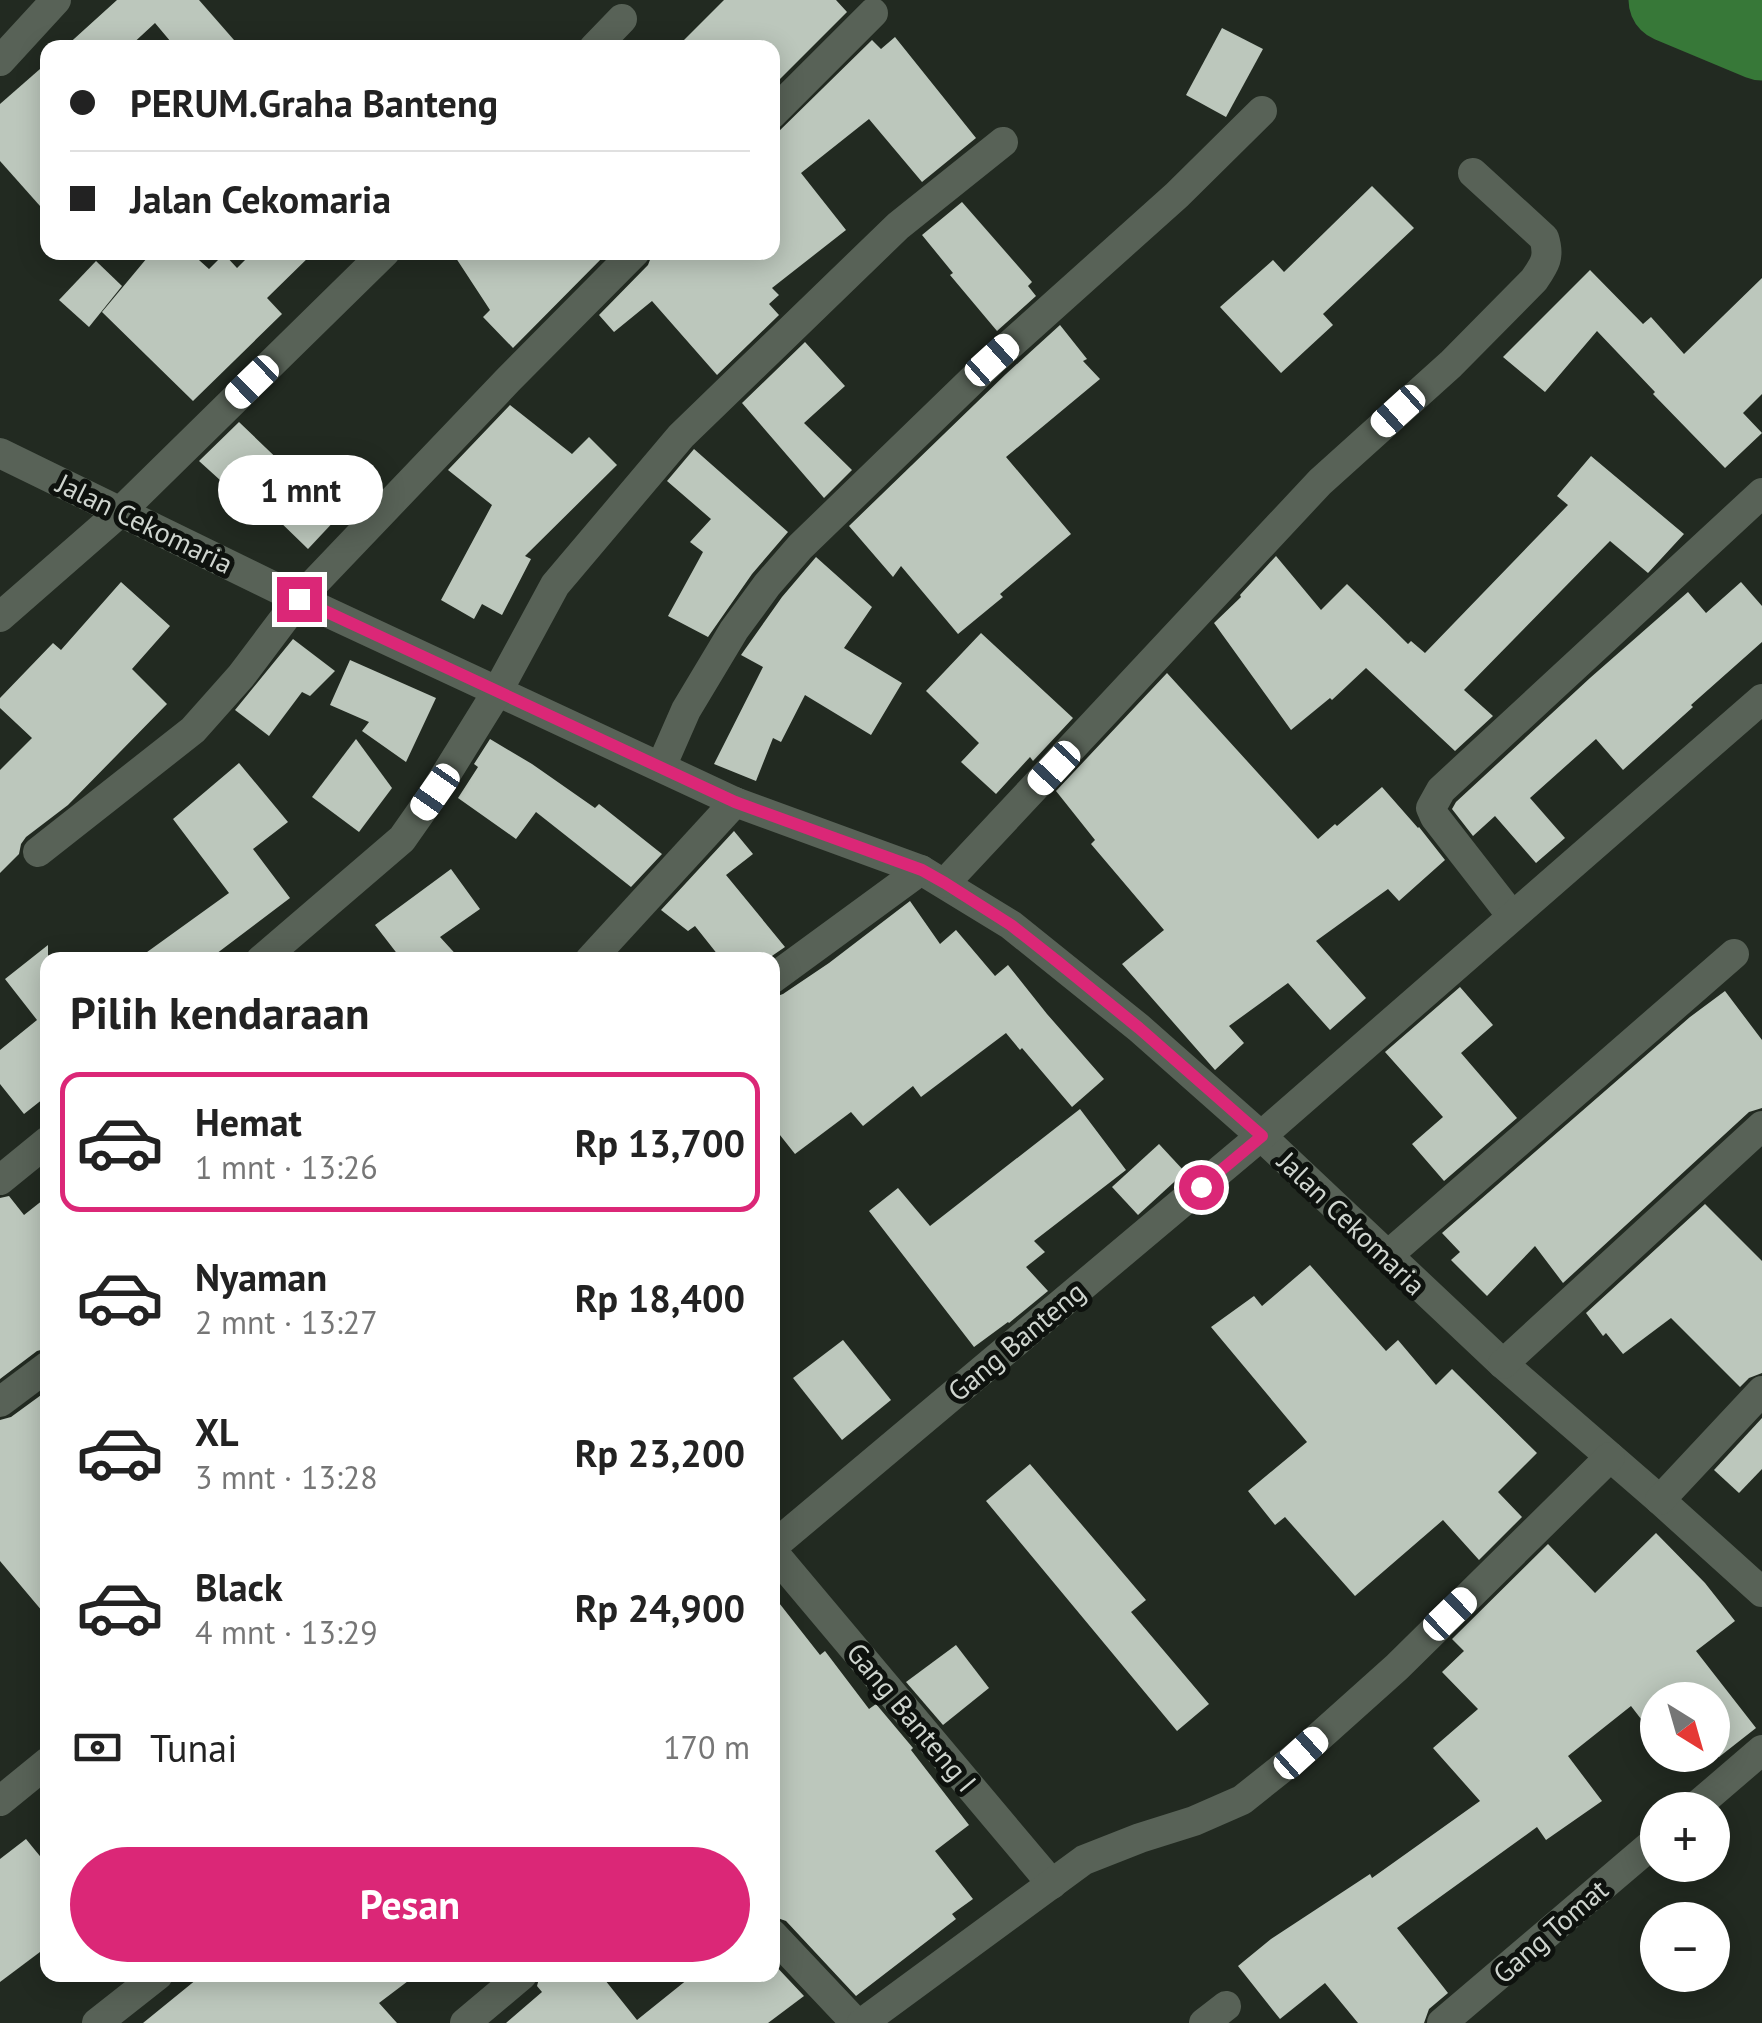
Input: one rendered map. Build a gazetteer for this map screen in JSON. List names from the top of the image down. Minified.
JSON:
{"streets":{"street":["Jalan Cekomaria","Gang Banteng","Gang Banteng I","Gang Tomat"]},"crossings":[["Jalan Cekomaria","Gang Banteng"]],"north":"bottom right","page":{"banner":["PERUM.Graha Banteng","Jalan Cekomaria"],"bubble":"1 mnt","heading":"Pilih kendaraan","list":[{"name":"Hemat","note":"1 mnt · 13:26","value":"Rp 13,700"},{"name":"Nyaman","note":"2 mnt · 13:27","value":"Rp 18,400"},{"name":"XL","note":"3 mnt · 13:28","value":"Rp 23,200"},{"name":"Black","note":"4 mnt · 13:29","value":"Rp 24,900"}],"map_buttons":["+","−"],"pay":["Tunai","170 m"],"buttons":"Pesan"}}
